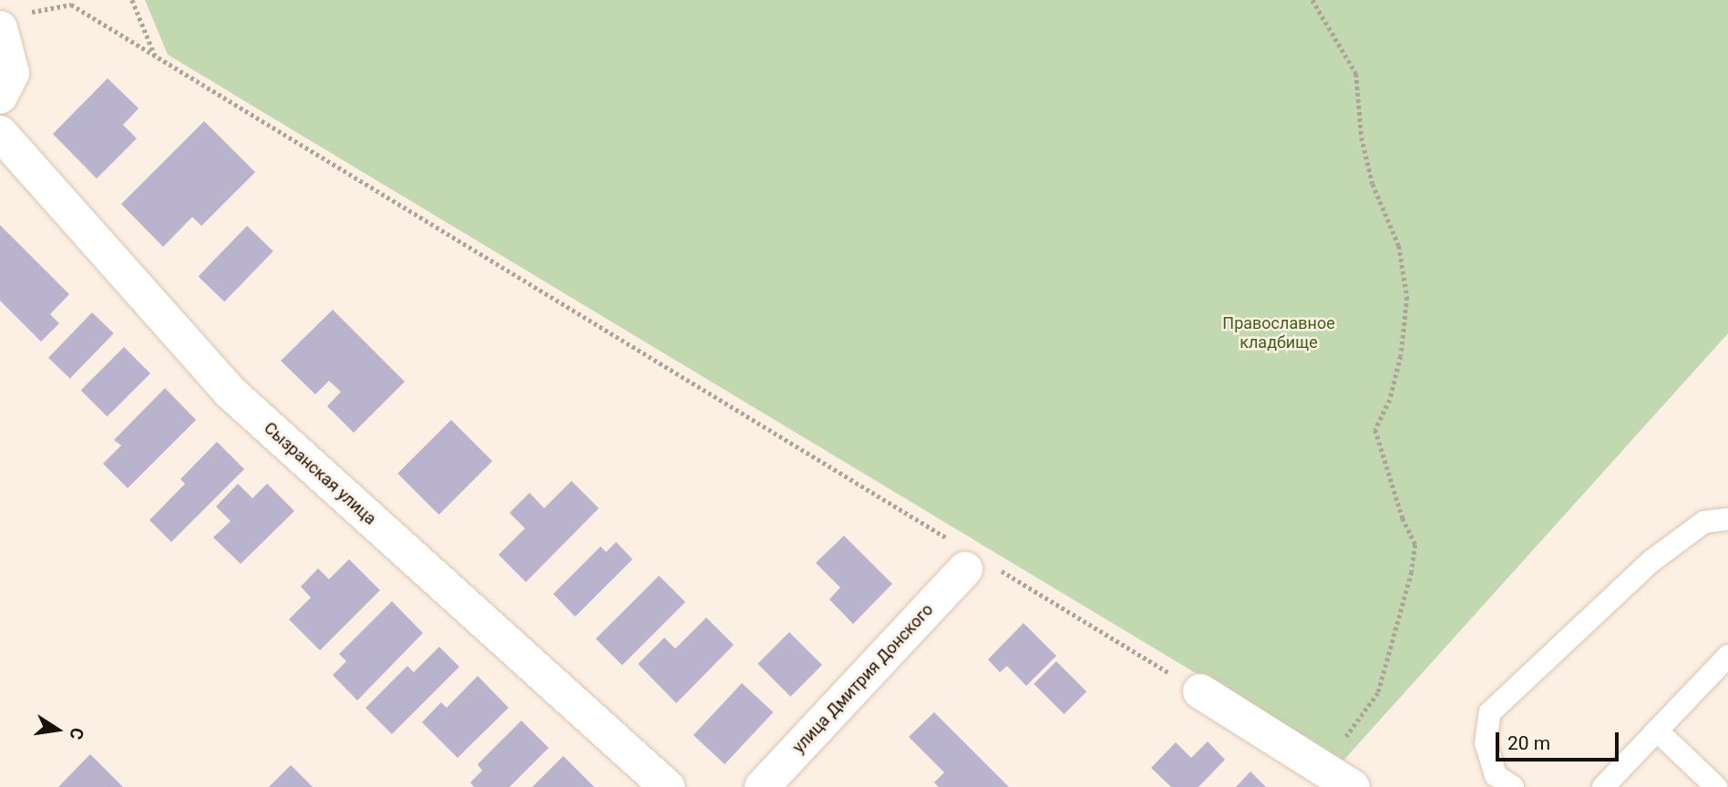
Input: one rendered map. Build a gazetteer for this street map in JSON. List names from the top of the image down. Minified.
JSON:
{"streets":{"street":["Сызранская улица","улица Дмитрия Донского"]},"parks":["Православное кладбище"],"scale_bar":"20 m","north":"right"}
